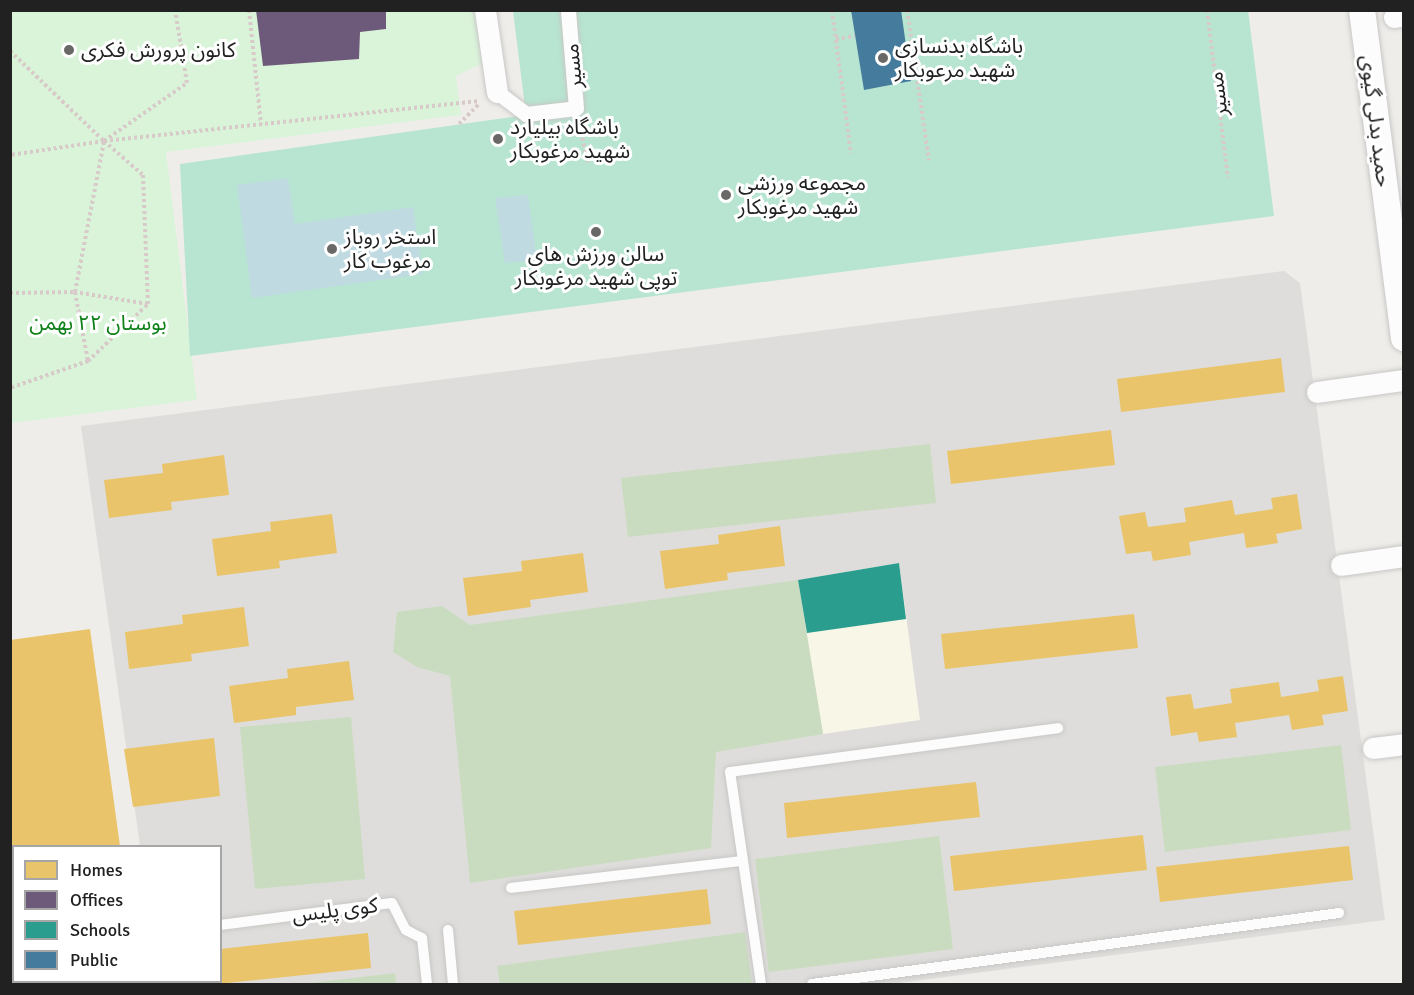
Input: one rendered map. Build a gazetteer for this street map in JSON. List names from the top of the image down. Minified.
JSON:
{"streets":{"street":["مسیر","حمید بدلی گیوی"],"lane":["کوی پلیس"]},"parks":["بوستان ۲۲ بهمن"],"places":["کانون پرورش فکری","باشگاه بدنسازی شهید مرعوبکار","باشگاه بیلیارد شهید مرغوبکار","مجموعه ورزشی شهید مرغوبکار","سالن ورزش های توپی شهید مرغوبکار","استخر روباز مرغوب کار"],"legend":["Homes","Offices","Schools","Public"]}
